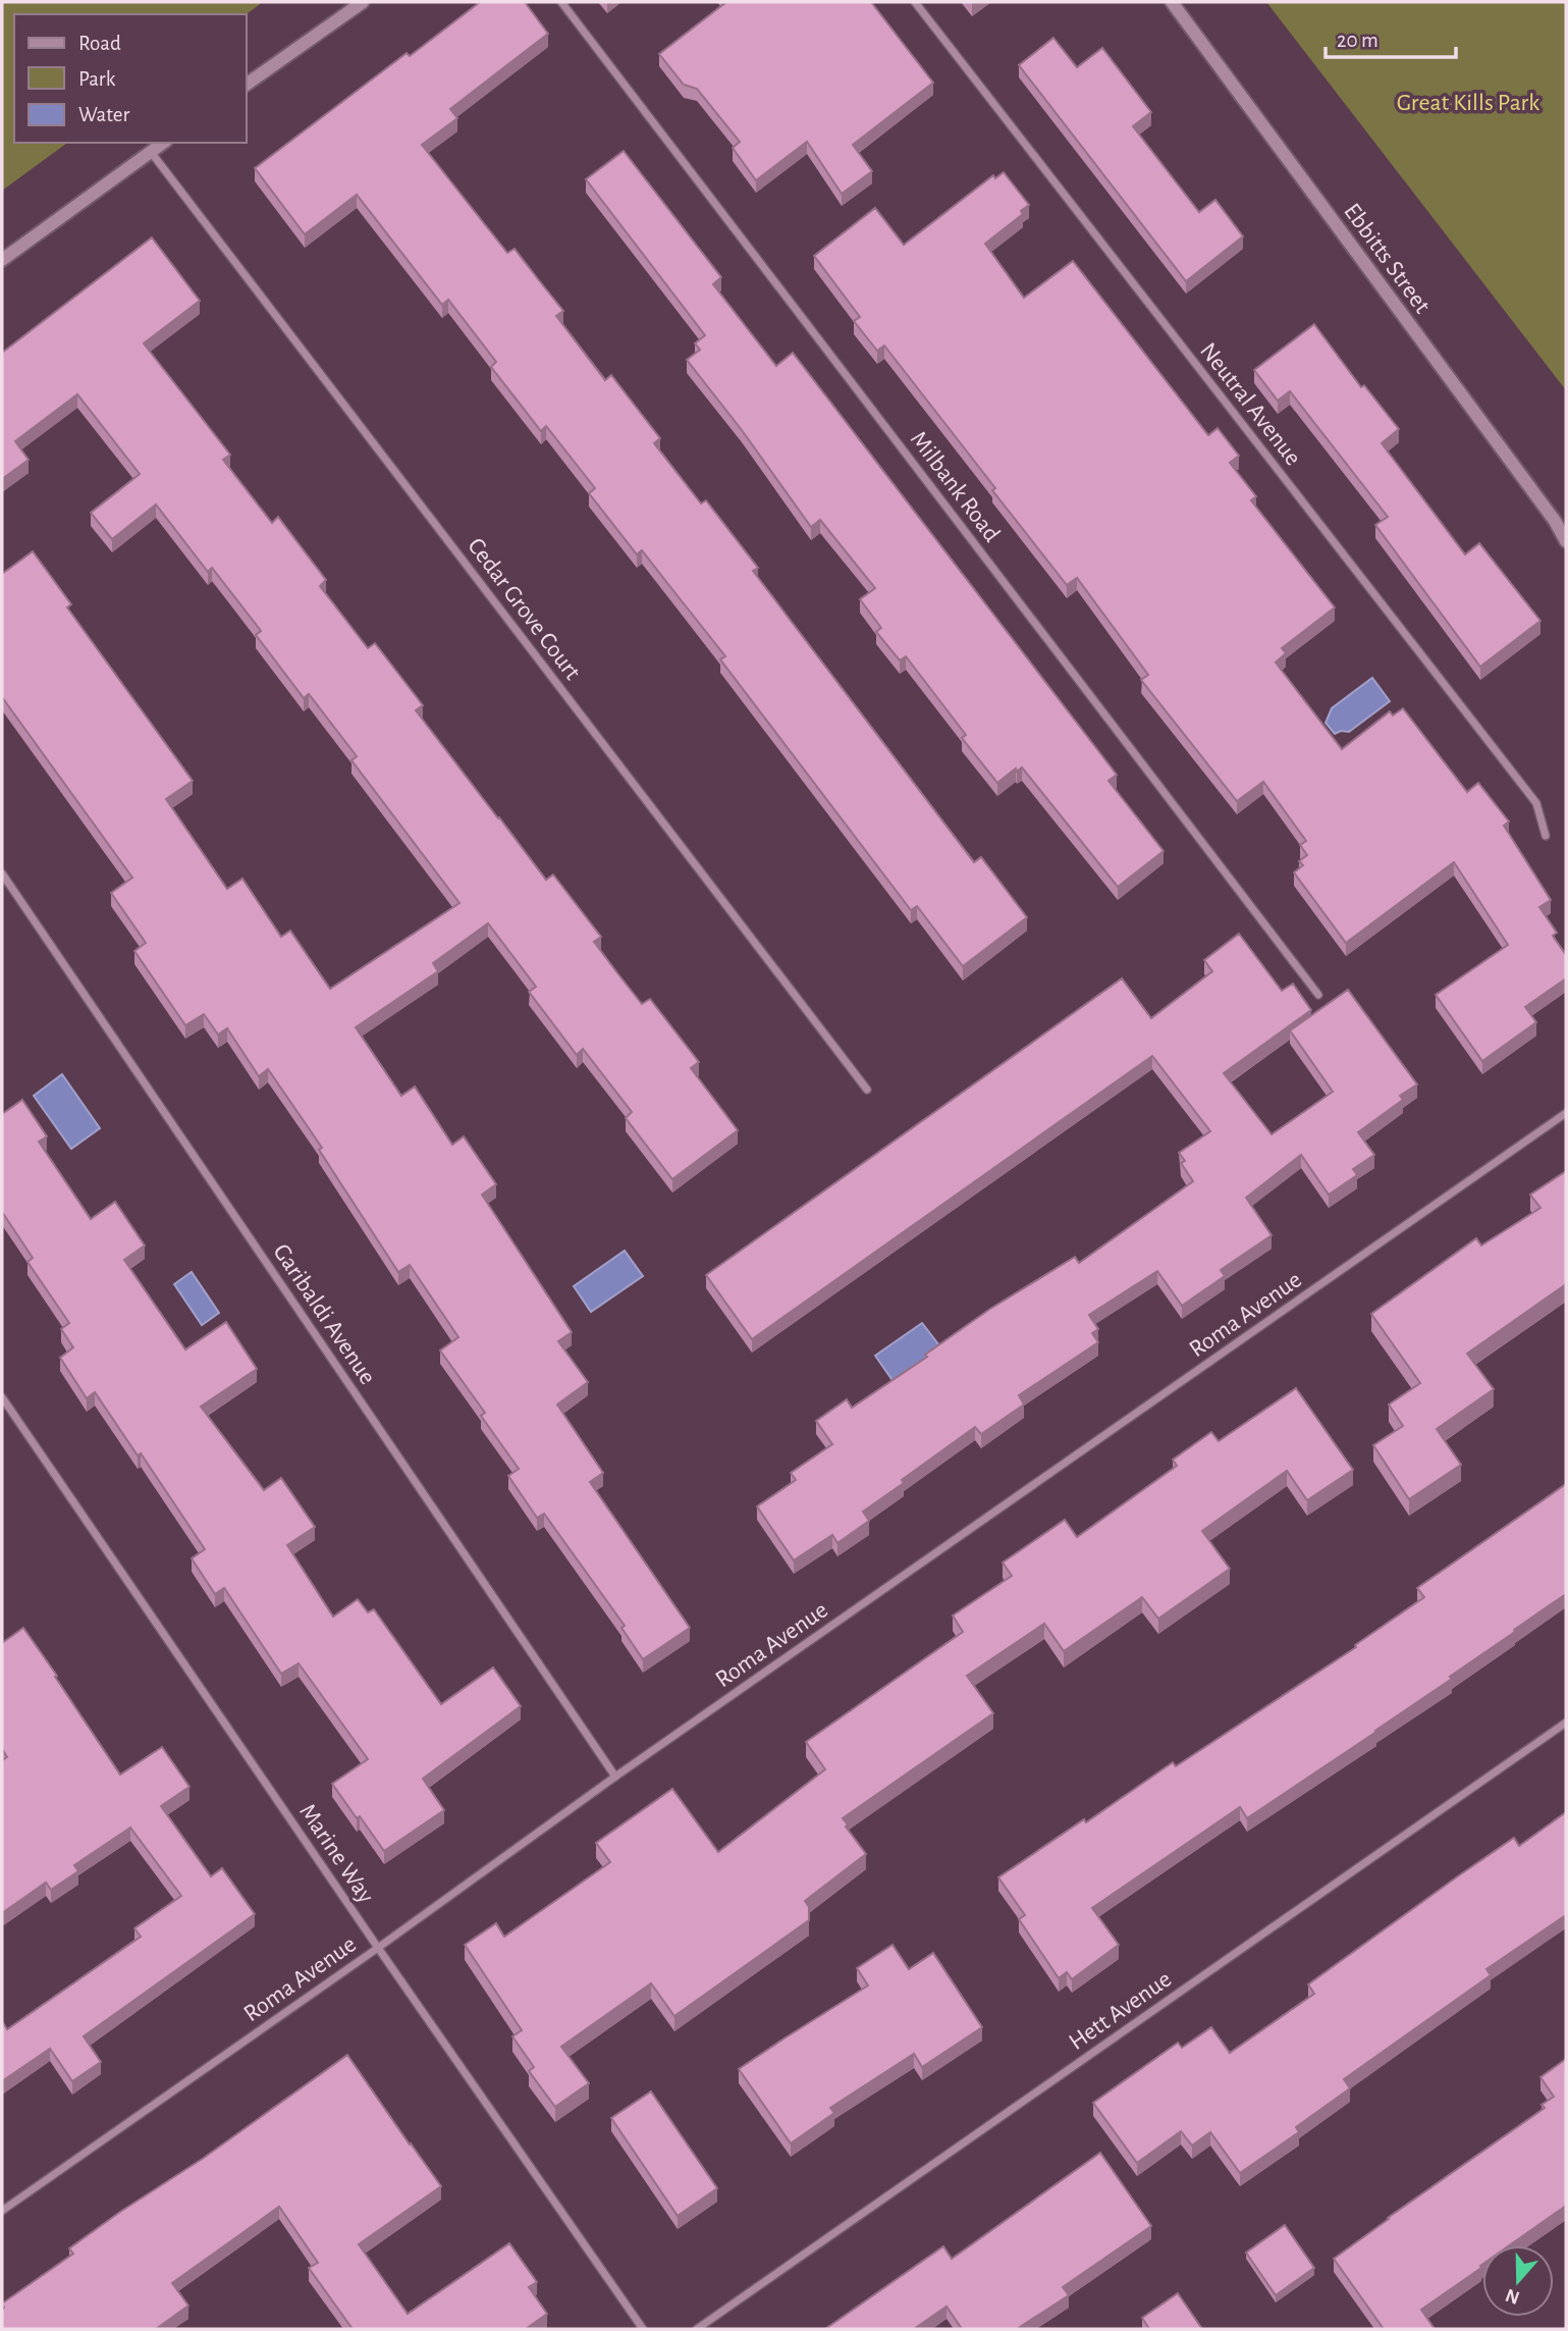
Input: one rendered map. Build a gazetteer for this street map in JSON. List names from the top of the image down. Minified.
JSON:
{"streets":{"street":["Ebbitts Street","Neutral Avenue","Milbank Road","Cedar Grove Court","Garibaldi Avenue","Roma Avenue","Marine Way","Hett Avenue"]},"crossings":[["Garibaldi Avenue","Roma Avenue"],["Roma Avenue","Marine Way"]],"parks":["Great Kills Park"],"legend":["Road","Park","Water"],"scale_bar":"20 m","north":"bottom"}
